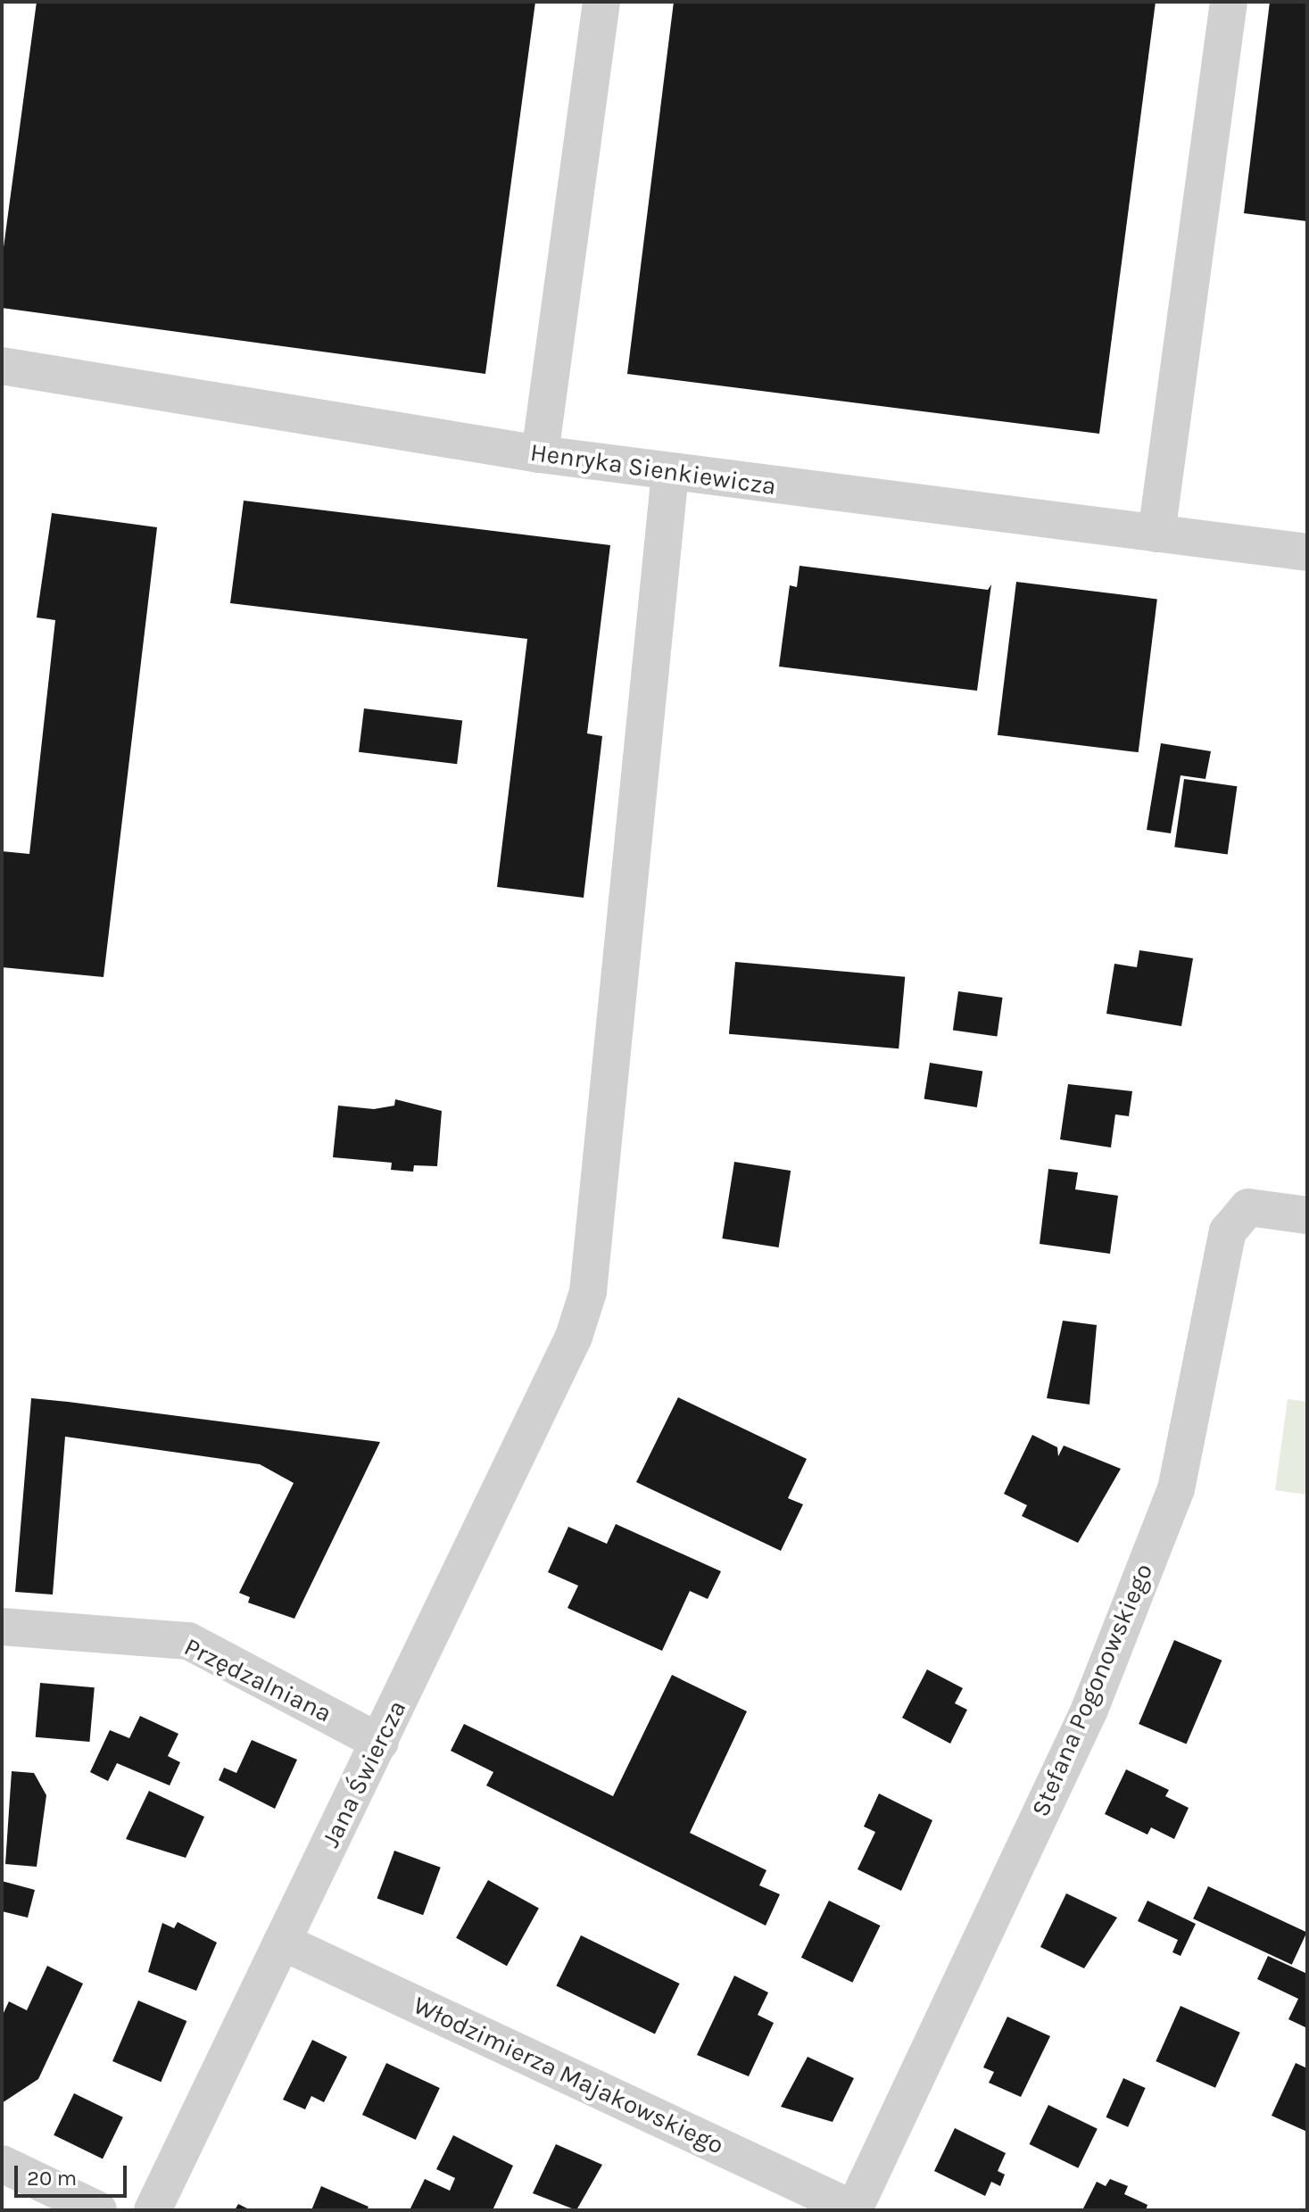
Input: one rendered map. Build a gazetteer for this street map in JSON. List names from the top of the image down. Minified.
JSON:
{"streets":{"street":["Henryka Sienkiewicza","Przędzalniana","Stefana Pogonowskiego","Jana Świercza","Włodzimierza Majakowskiego"]},"crossings":[["Henryka Sienkiewicza","Jana Świercza"],["Przędzalniana","Jana Świercza"],["Stefana Pogonowskiego","Włodzimierza Majakowskiego"],["Jana Świercza","Włodzimierza Majakowskiego"]],"scale_bar":"20 m"}
